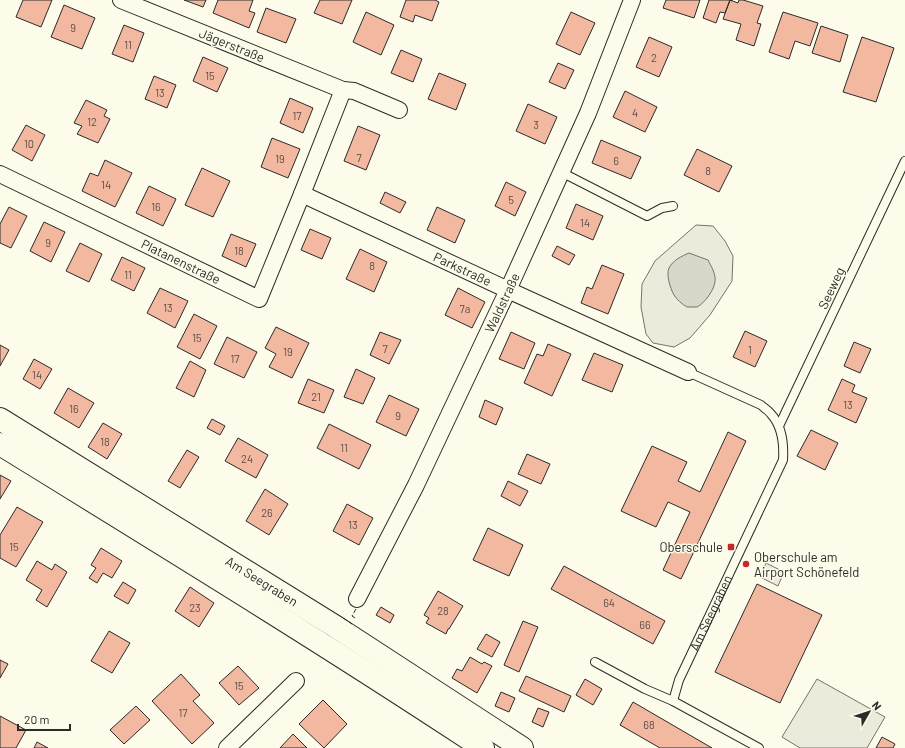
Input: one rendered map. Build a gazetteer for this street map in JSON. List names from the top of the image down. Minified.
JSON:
{"streets":{"main road":["Am Seegraben"],"street":["Jägerstraße","Platanenstraße","Parkstraße","Waldstraße"],"lane":["Seeweg"]},"crossings":[["Platanenstraße","Parkstraße"],["Parkstraße","Waldstraße"],["Parkstraße","Am Seegraben"],["Seeweg","Am Seegraben"]],"places":{"transit":["Oberschule"],"other":["Oberschule am Airport Schönefeld"]},"house_numbers":["9","11","2","15","13","4","17","12","3","10","7","19","6","8","14","5","16","14","9","18","8","11","13","7a","15","7","1","19","17","14","21","13","16","9","18","11","24","26","13","15","64","23","28","66","15","17","68"],"scale_bar":"20 m","north":"top right"}
